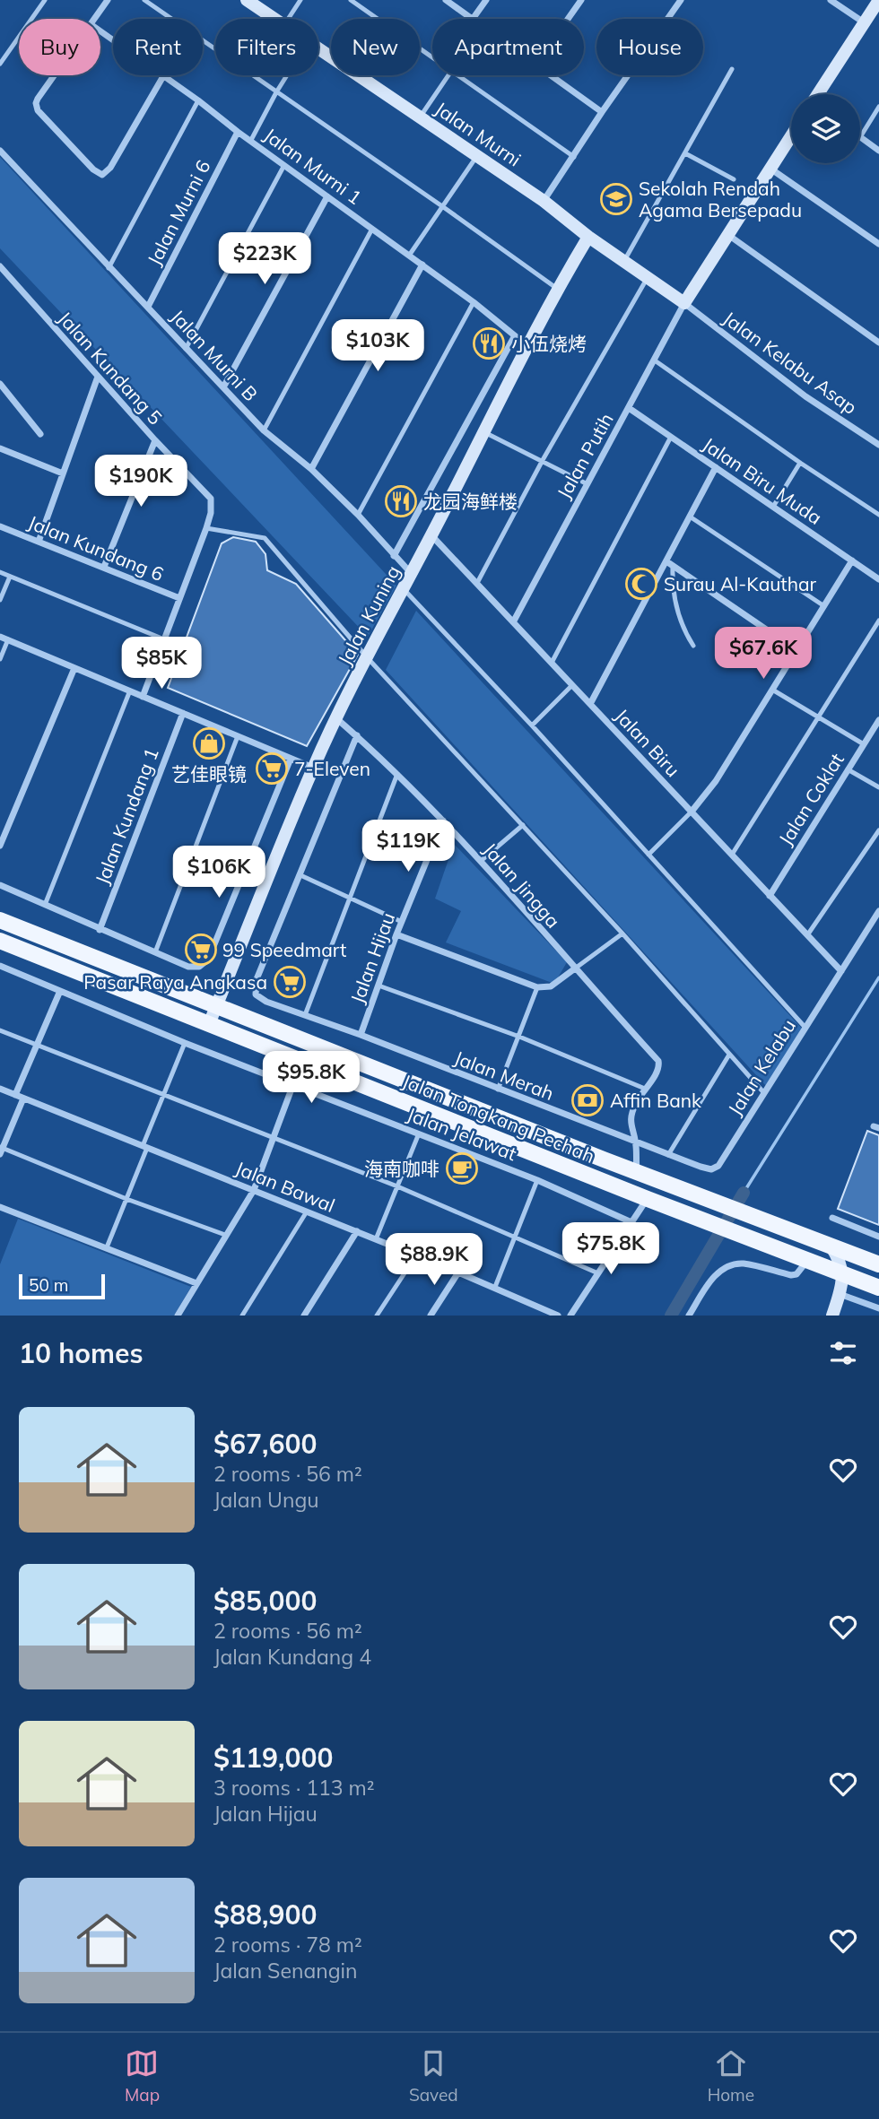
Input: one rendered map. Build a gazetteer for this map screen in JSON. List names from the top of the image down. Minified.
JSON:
{"streets":{"main road":["Jalan Tongkang Pechah"],"street":["Jalan Murni","Jalan Murni 1","Jalan Murni 6","Jalan Murni B","Jalan Kelabu Asap","Jalan Kundang 5","Jalan Putih","Jalan Biru Muda","Jalan Kundang 6","Jalan Kuning","Jalan Biru","Jalan Coklat","Jalan Kundang 1","Jalan Jingga","Jalan Hijau","Jalan Kelabu","Jalan Merah","Jalan Jelawat","Jalan Bawal"]},"crossings":[["Jalan Murni","Jalan Kelabu Asap"],["Jalan Murni","Jalan Putih"],["Jalan Murni","Jalan Kuning"],["Jalan Murni 1","Jalan Murni 6"],["Jalan Murni 1","Jalan Kuning"],["Jalan Murni 6","Jalan Murni B"],["Jalan Murni B","Jalan Kuning"],["Jalan Kelabu Asap","Jalan Putih"],["Jalan Kundang 5","Jalan Kundang 6"],["Jalan Putih","Jalan Biru Muda"],["Jalan Putih","Jalan Biru"],["Jalan Kuning","Jalan Biru"],["Jalan Kuning","Jalan Jingga"],["Jalan Kuning","Jalan Tongkang Pechah"],["Jalan Biru","Jalan Coklat"],["Jalan Biru","Jalan Kelabu"],["Jalan Jingga","Jalan Hijau"],["Jalan Jingga","Jalan Kelabu"],["Jalan Jingga","Jalan Merah"],["Jalan Jingga","Jalan Tongkang Pechah"],["Jalan Hijau","Jalan Merah"],["Jalan Kelabu","Jalan Merah"]],"places":{"school or university":["Sekolah Rendah Agama Bersepadu"],"restaurant":["小伍烧烤","龙园海鲜楼"],"mosque":["Surau Al-Kauthar"],"shop":["艺佳眼镜"],"supermarket":["7-Eleven","99 Speedmart","Pasar Raya Angkasa"],"bank":["Affin Bank"],"cafe":["海南咖啡"]},"scale_bar":"50 m","page":{"chip":["Buy","Rent","Filters","New","Apartment","House"],"price":["$223K","$103K","$190K","$67.6K","$85K","$119K","$106K","$95.8K","$75.8K","$88.9K"],"scale":"50 m","heading":"10 homes","list":[{"name":"$67,600","note":"2 rooms · 56 m² · Jalan Ungu"},{"name":"$85,000","note":"2 rooms · 56 m² · Jalan Kundang 4"},{"name":"$119,000","note":"3 rooms · 113 m² · Jalan Hijau"},{"name":"$88,900","note":"2 rooms · 78 m² · Jalan Senangin"}],"tabs":["Map","Saved","Home"]}}
